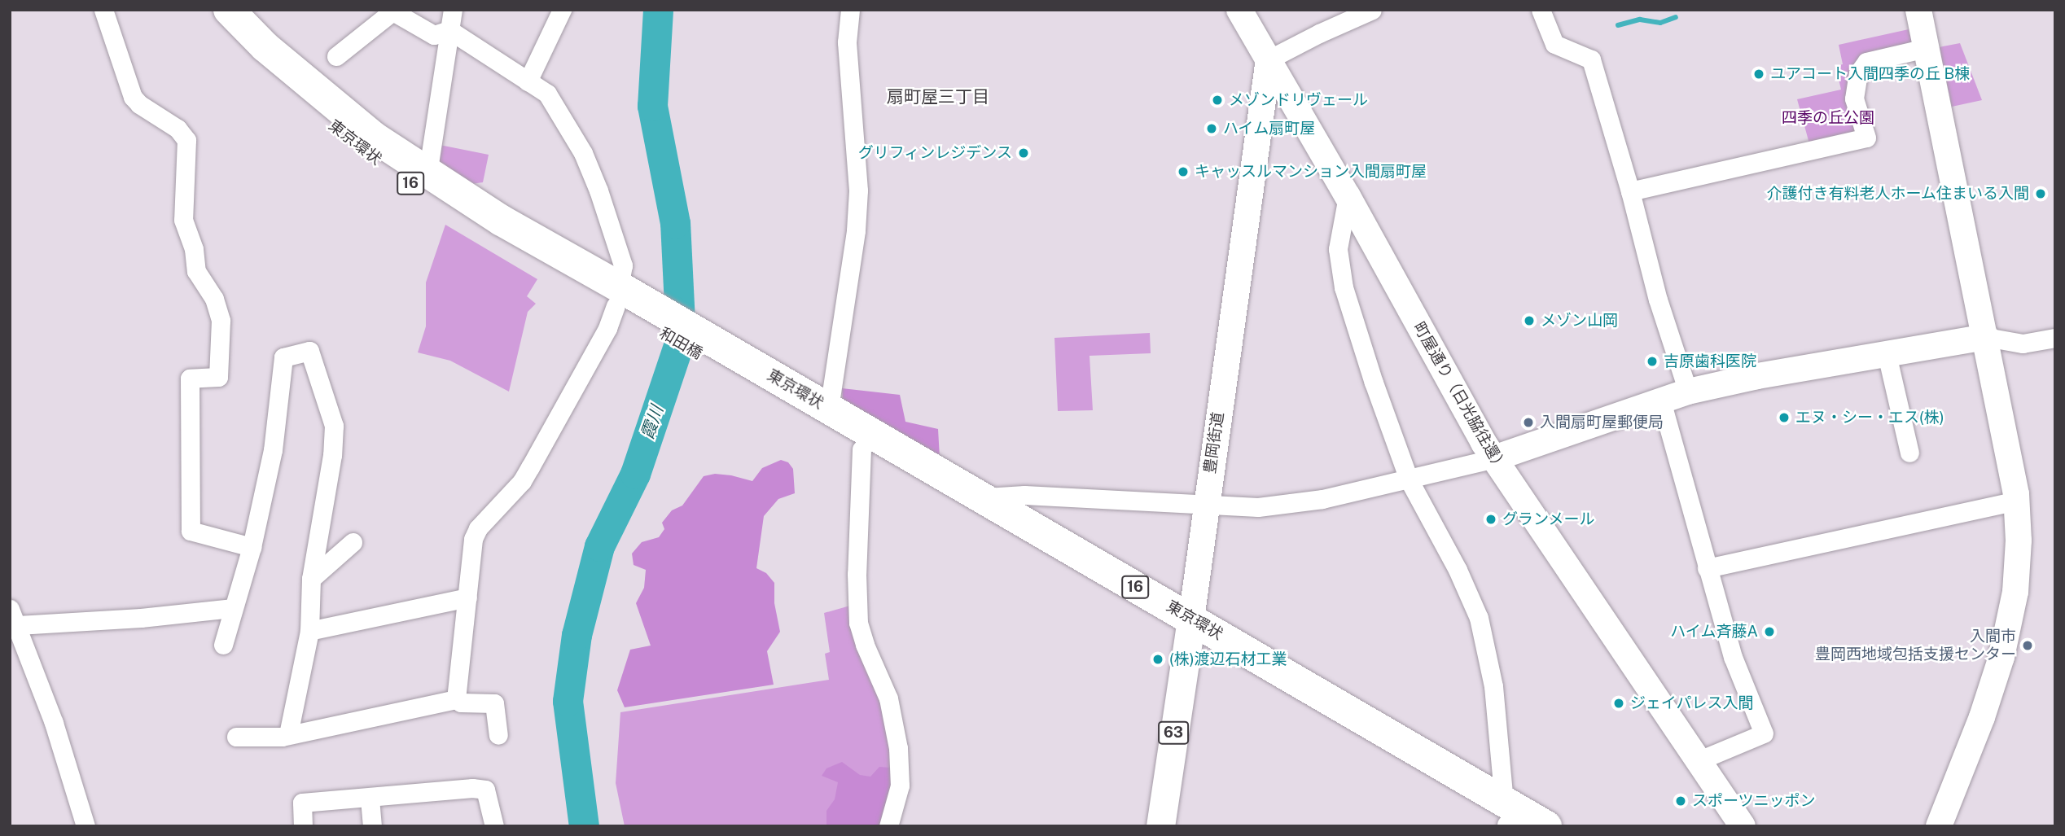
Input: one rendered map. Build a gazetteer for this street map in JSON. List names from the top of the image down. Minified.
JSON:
{"streets":{"highway":["東京環状","16","和田橋"],"main road":["豊岡街道","63"],"street":["町屋通り（日光脇往還）"]},"crossings":[["東京環状","和田橋"],["東京環状","豊岡街道"],["町屋通り（日光脇往還）","豊岡街道"]],"districts":["扇町屋三丁目"],"water":["霞川"],"parks":["四季の丘公園"],"places":["ユアコート入間四季の丘 B棟","メゾンドリヴェール","ハイム扇町屋","グリフィンレジデンス","キャッスルマンション入間扇町屋","介護付き有料老人ホーム住まいる入間","メゾン山岡","吉原歯科医院","エヌ・シー・エス(株)","入間扇町屋郵便局","グランメール","ハイム斉藤A","入間市 豊岡西地域包括支援センター","(株)渡辺石材工業","ジェイパレス入間","スポーツニッポン"]}
